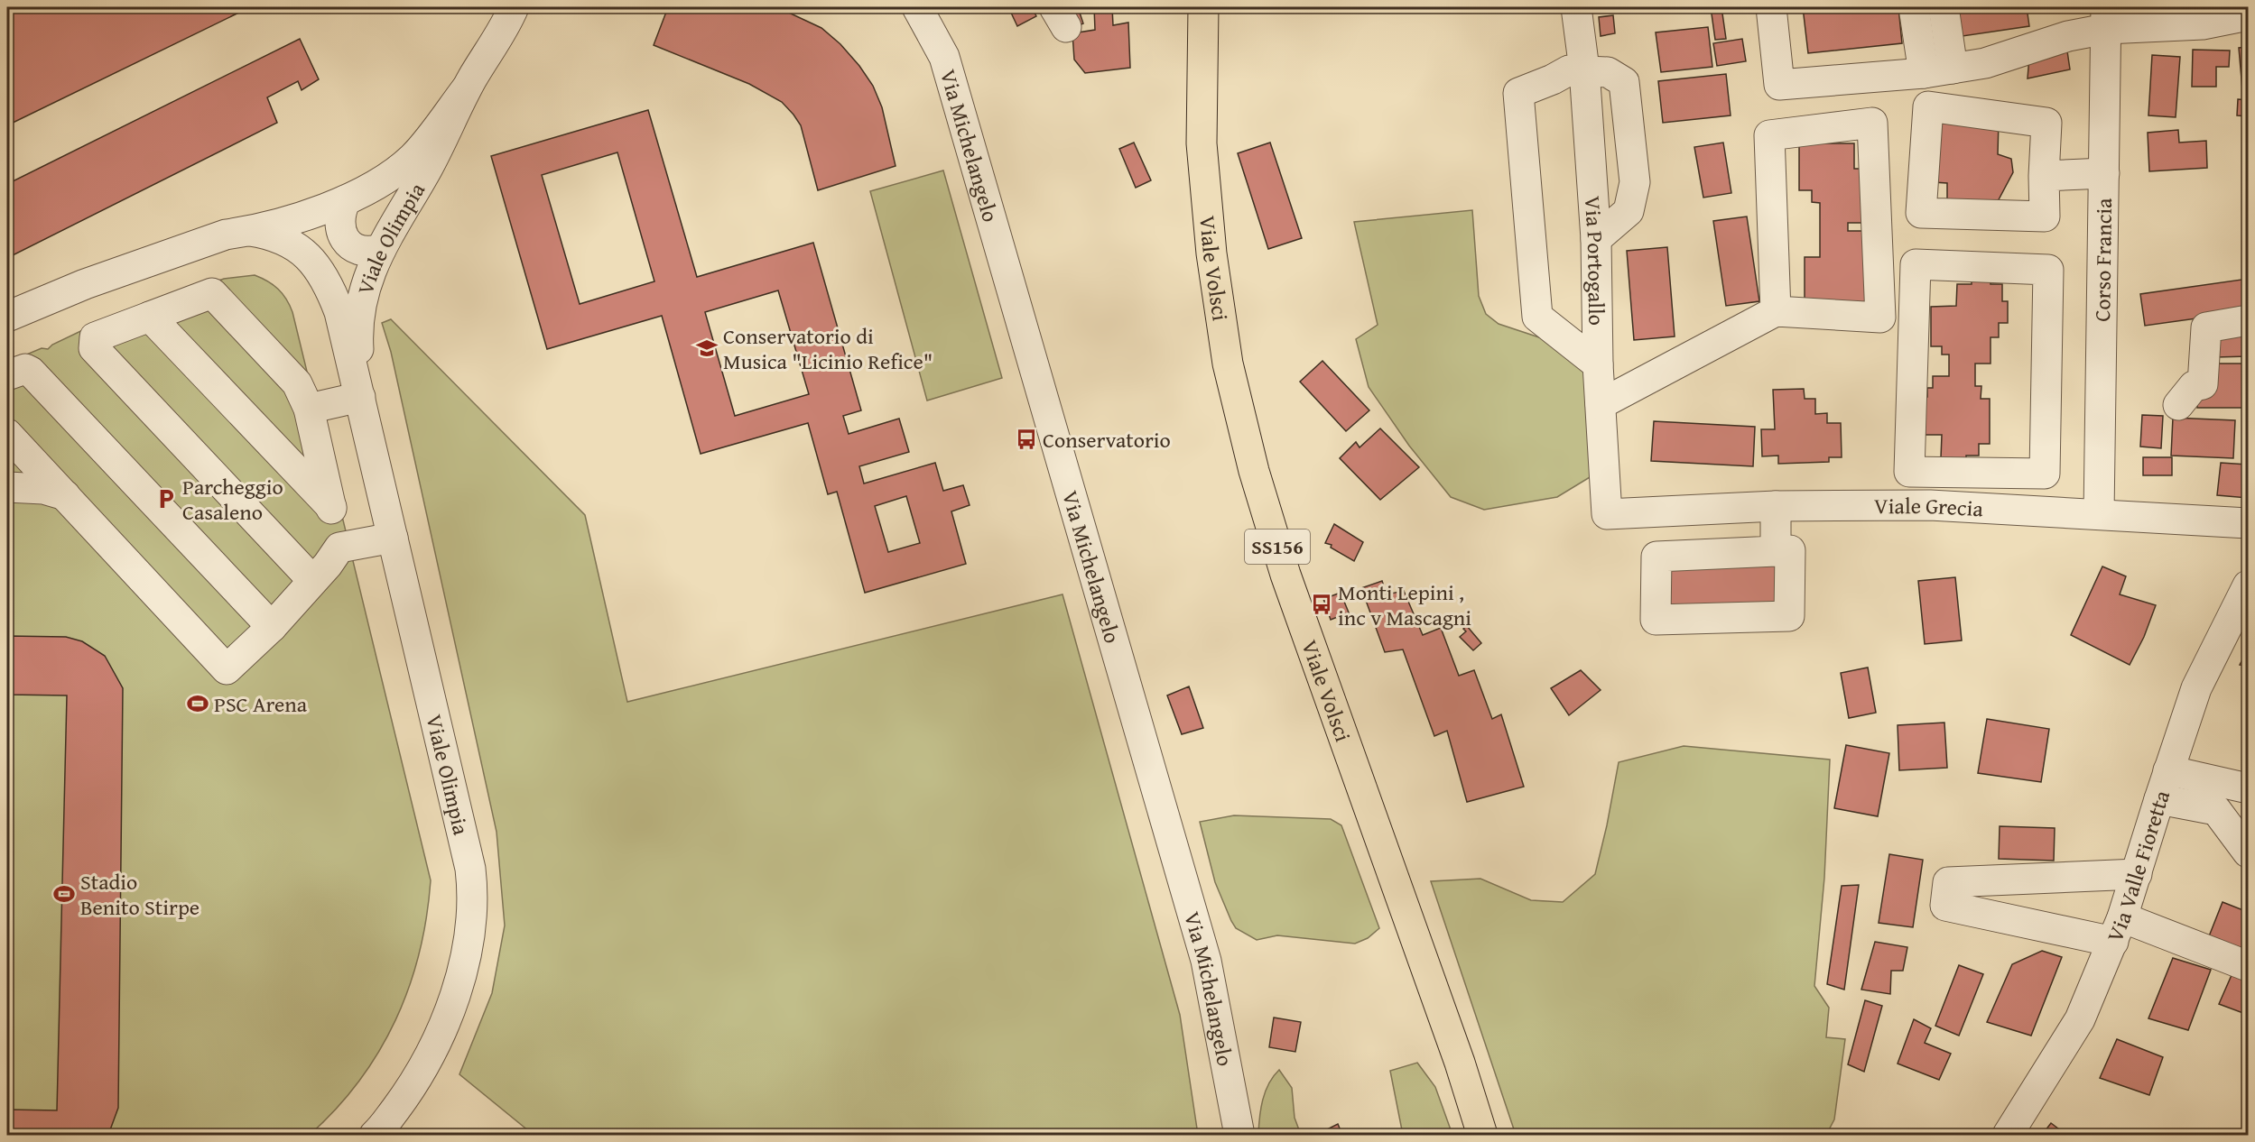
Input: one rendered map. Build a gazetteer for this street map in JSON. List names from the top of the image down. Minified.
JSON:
{"streets":{"main road":["Viale Volsci","SS156"],"street":["Via Michelangelo","Viale Olimpia","Via Portogallo","Corso Francia","Viale Grecia","Via Valle Fioretta"]},"crossings":[["Via Portogallo","Viale Grecia"],["Corso Francia","Viale Grecia"]],"places":{"school or university":["Conservatorio di Musica \"Licinio Refice\""],"bus stop":["Conservatorio","Monti Lepini , inc v Mascagni"],"parking":["Parcheggio Casaleno"],"sports":["PSC Arena","Stadio Benito Stirpe"]}}
